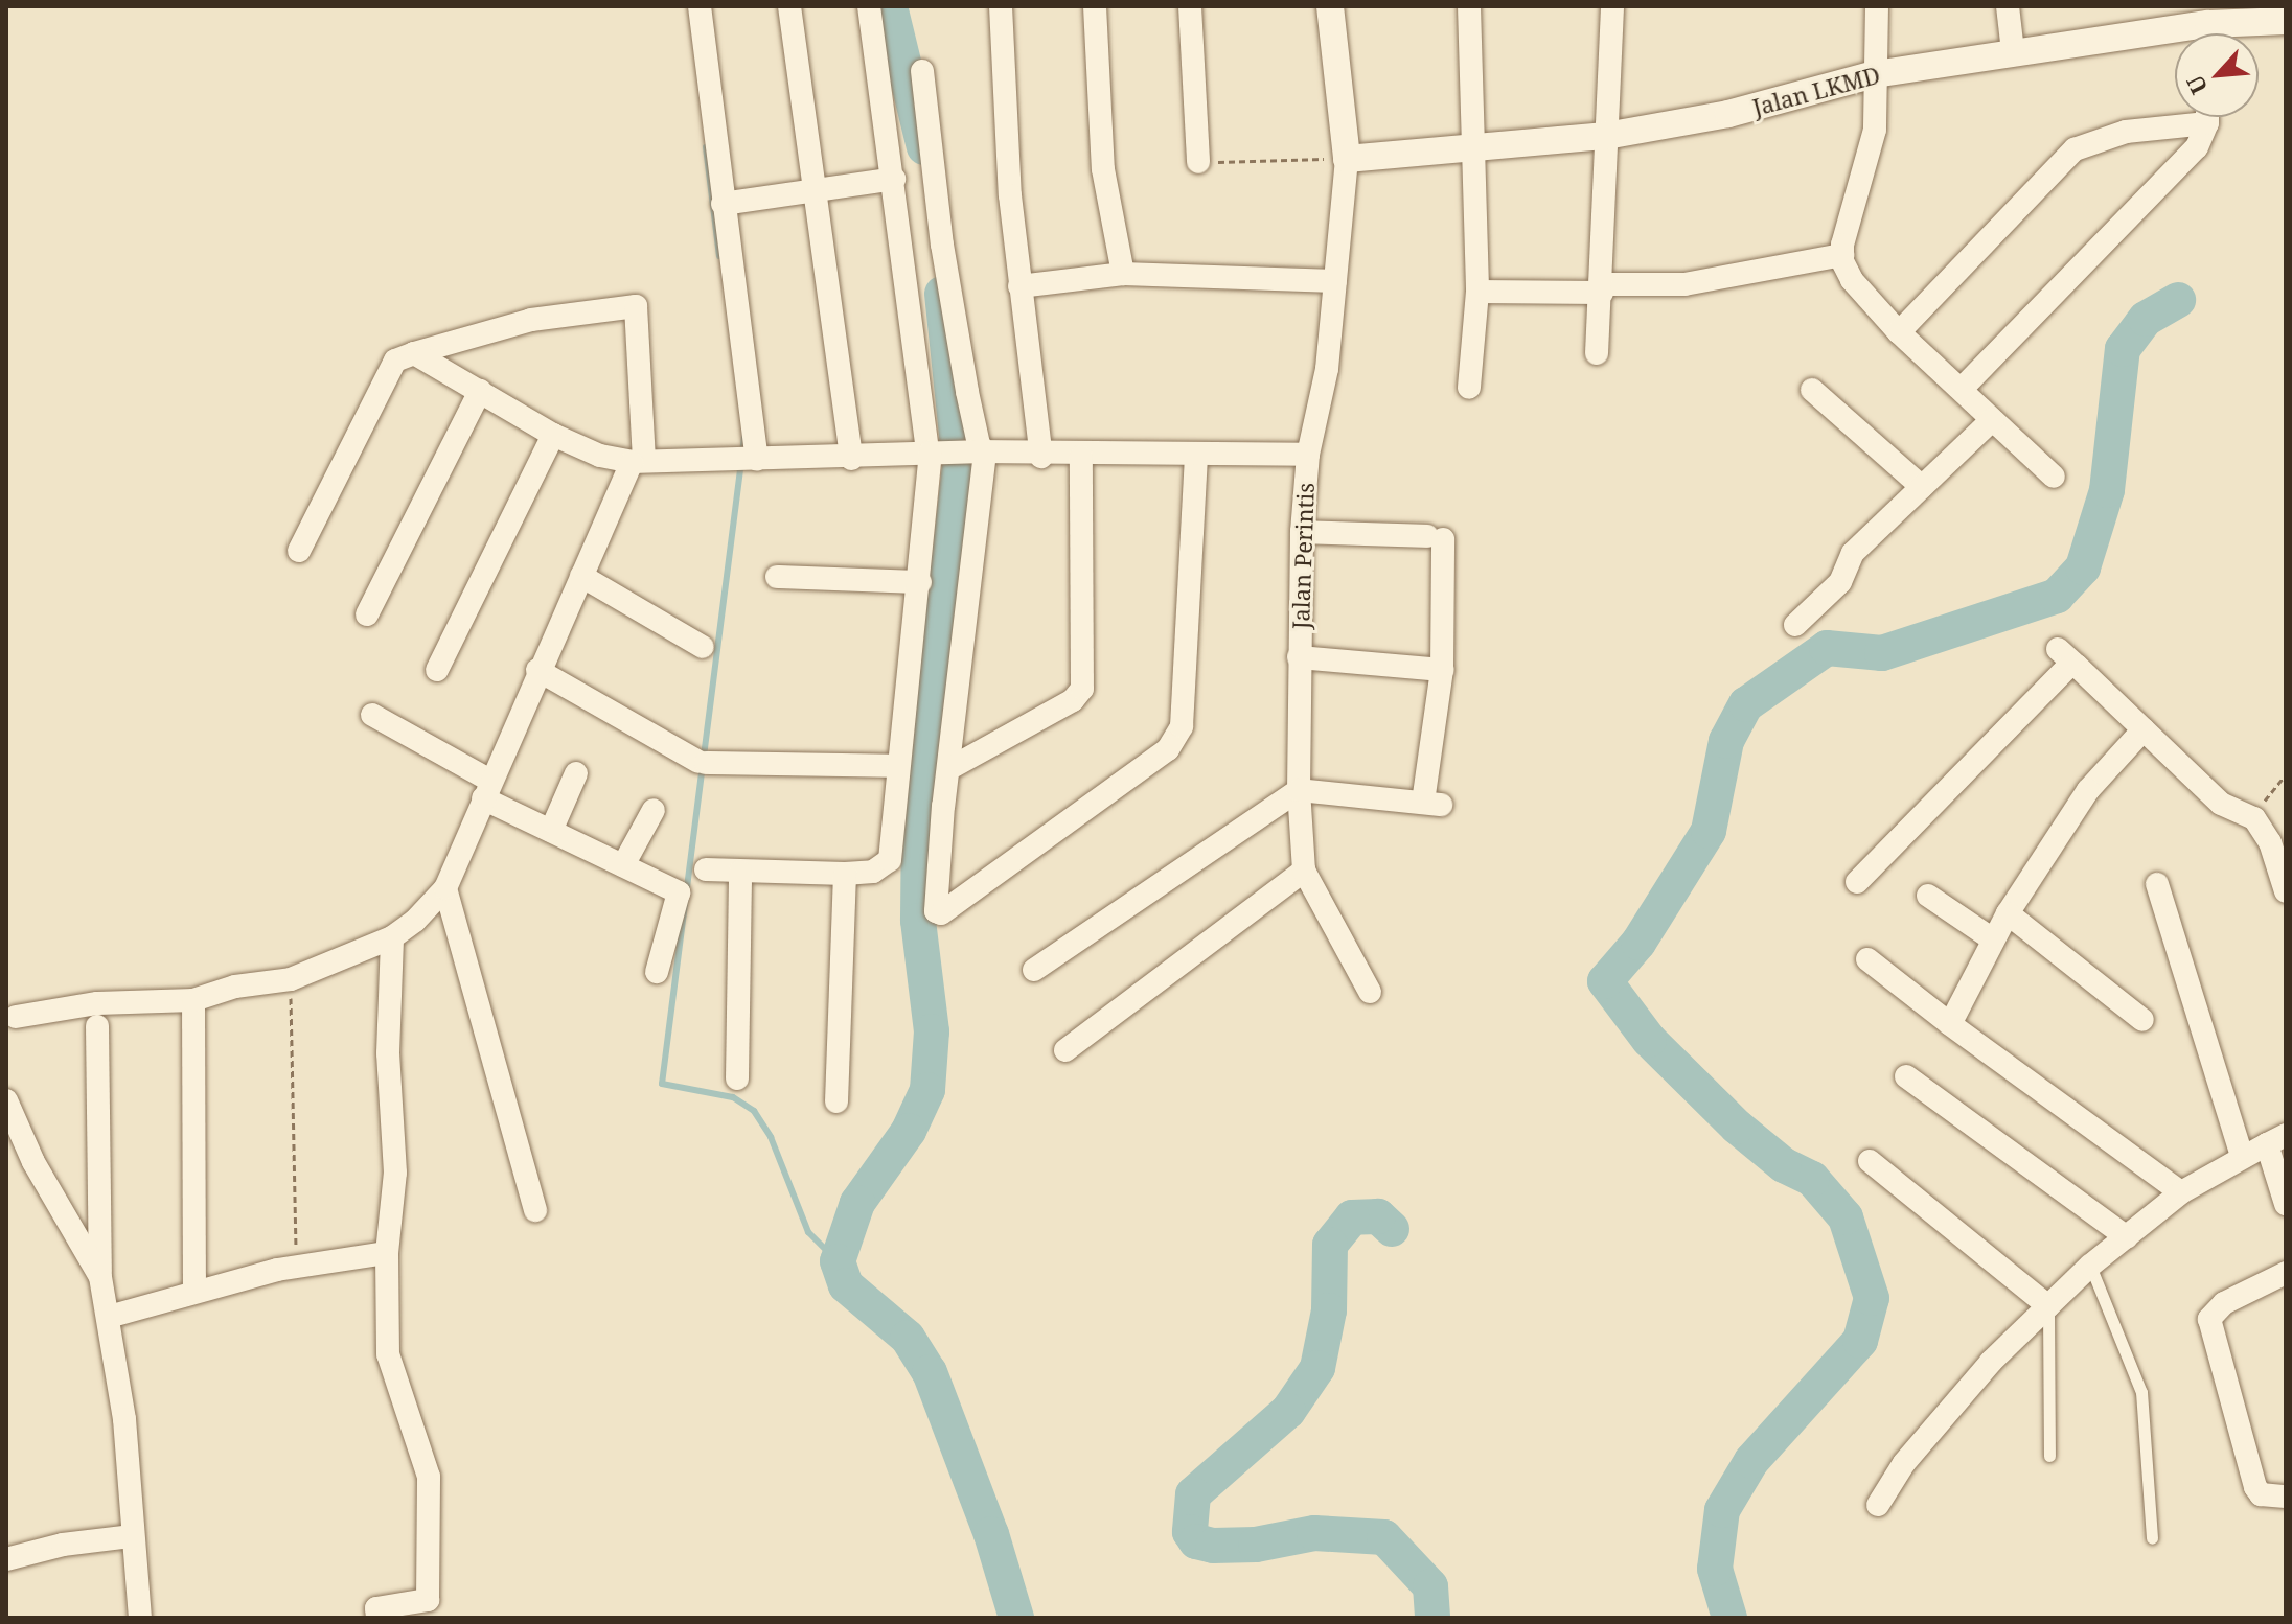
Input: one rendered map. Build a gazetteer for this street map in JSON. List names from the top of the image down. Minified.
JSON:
{"streets":{"street":["Jalan LKMD","Jalan Perintis"]},"crossings":[["Jalan LKMD","Jalan Perintis"]],"north":"bottom left"}
